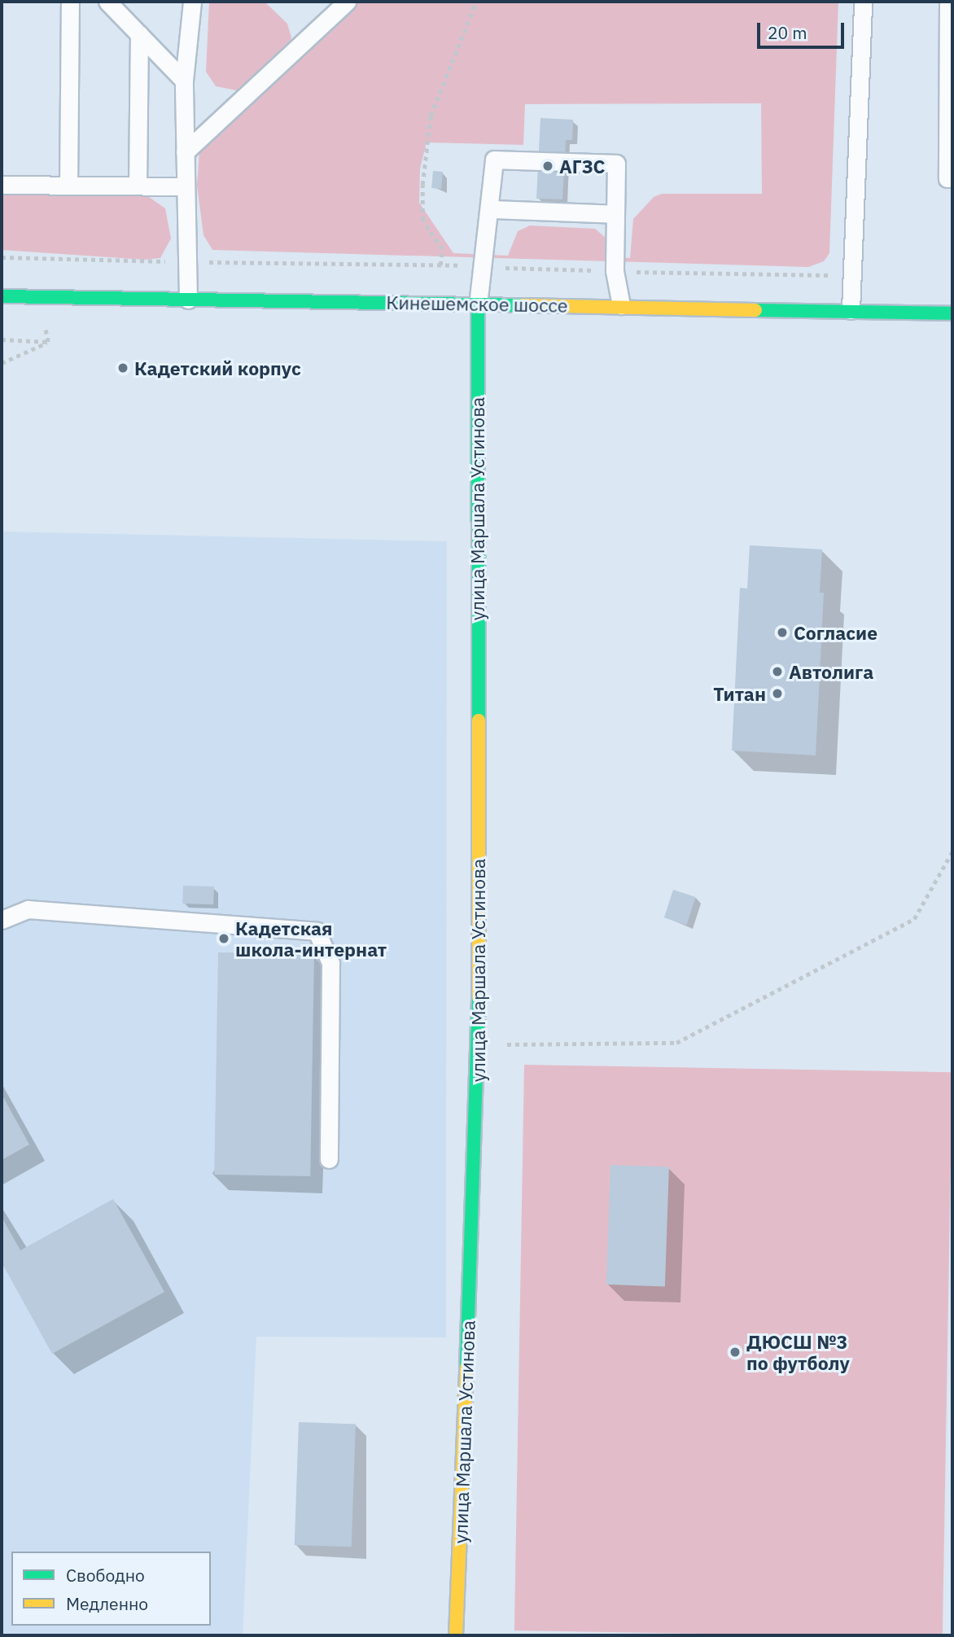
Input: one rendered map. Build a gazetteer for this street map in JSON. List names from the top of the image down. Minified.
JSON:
{"streets":{"street":["Кинешемское шоссе","улица Маршала Устинова"]},"crossings":[["Кинешемское шоссе","улица Маршала Устинова"]],"places":["АГЗС","Кадетский корпус","Согласие","Автолига","Титан","Кадетская школа-интернат","ДЮСШ №3 по футболу"],"legend":["Свободно","Медленно"],"scale_bar":"20 m"}
